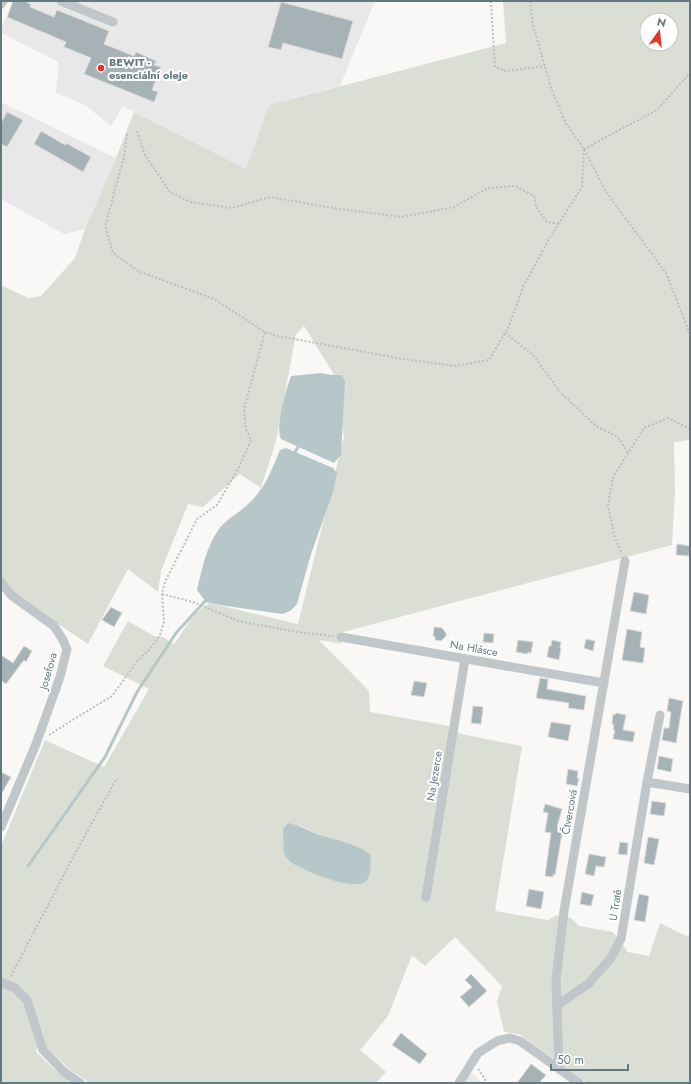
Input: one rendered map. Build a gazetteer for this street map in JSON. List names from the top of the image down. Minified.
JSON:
{"streets":{"street":["Na Hlásce","Josefova","Na Jezerce","Čtvercová","U Tratě"]},"crossings":[["Na Hlásce","Na Jezerce"],["Na Hlásce","Čtvercová"],["Čtvercová","U Tratě"]],"places":["BEWIT - esenciální oleje"],"scale_bar":"50 m","north":"top"}
